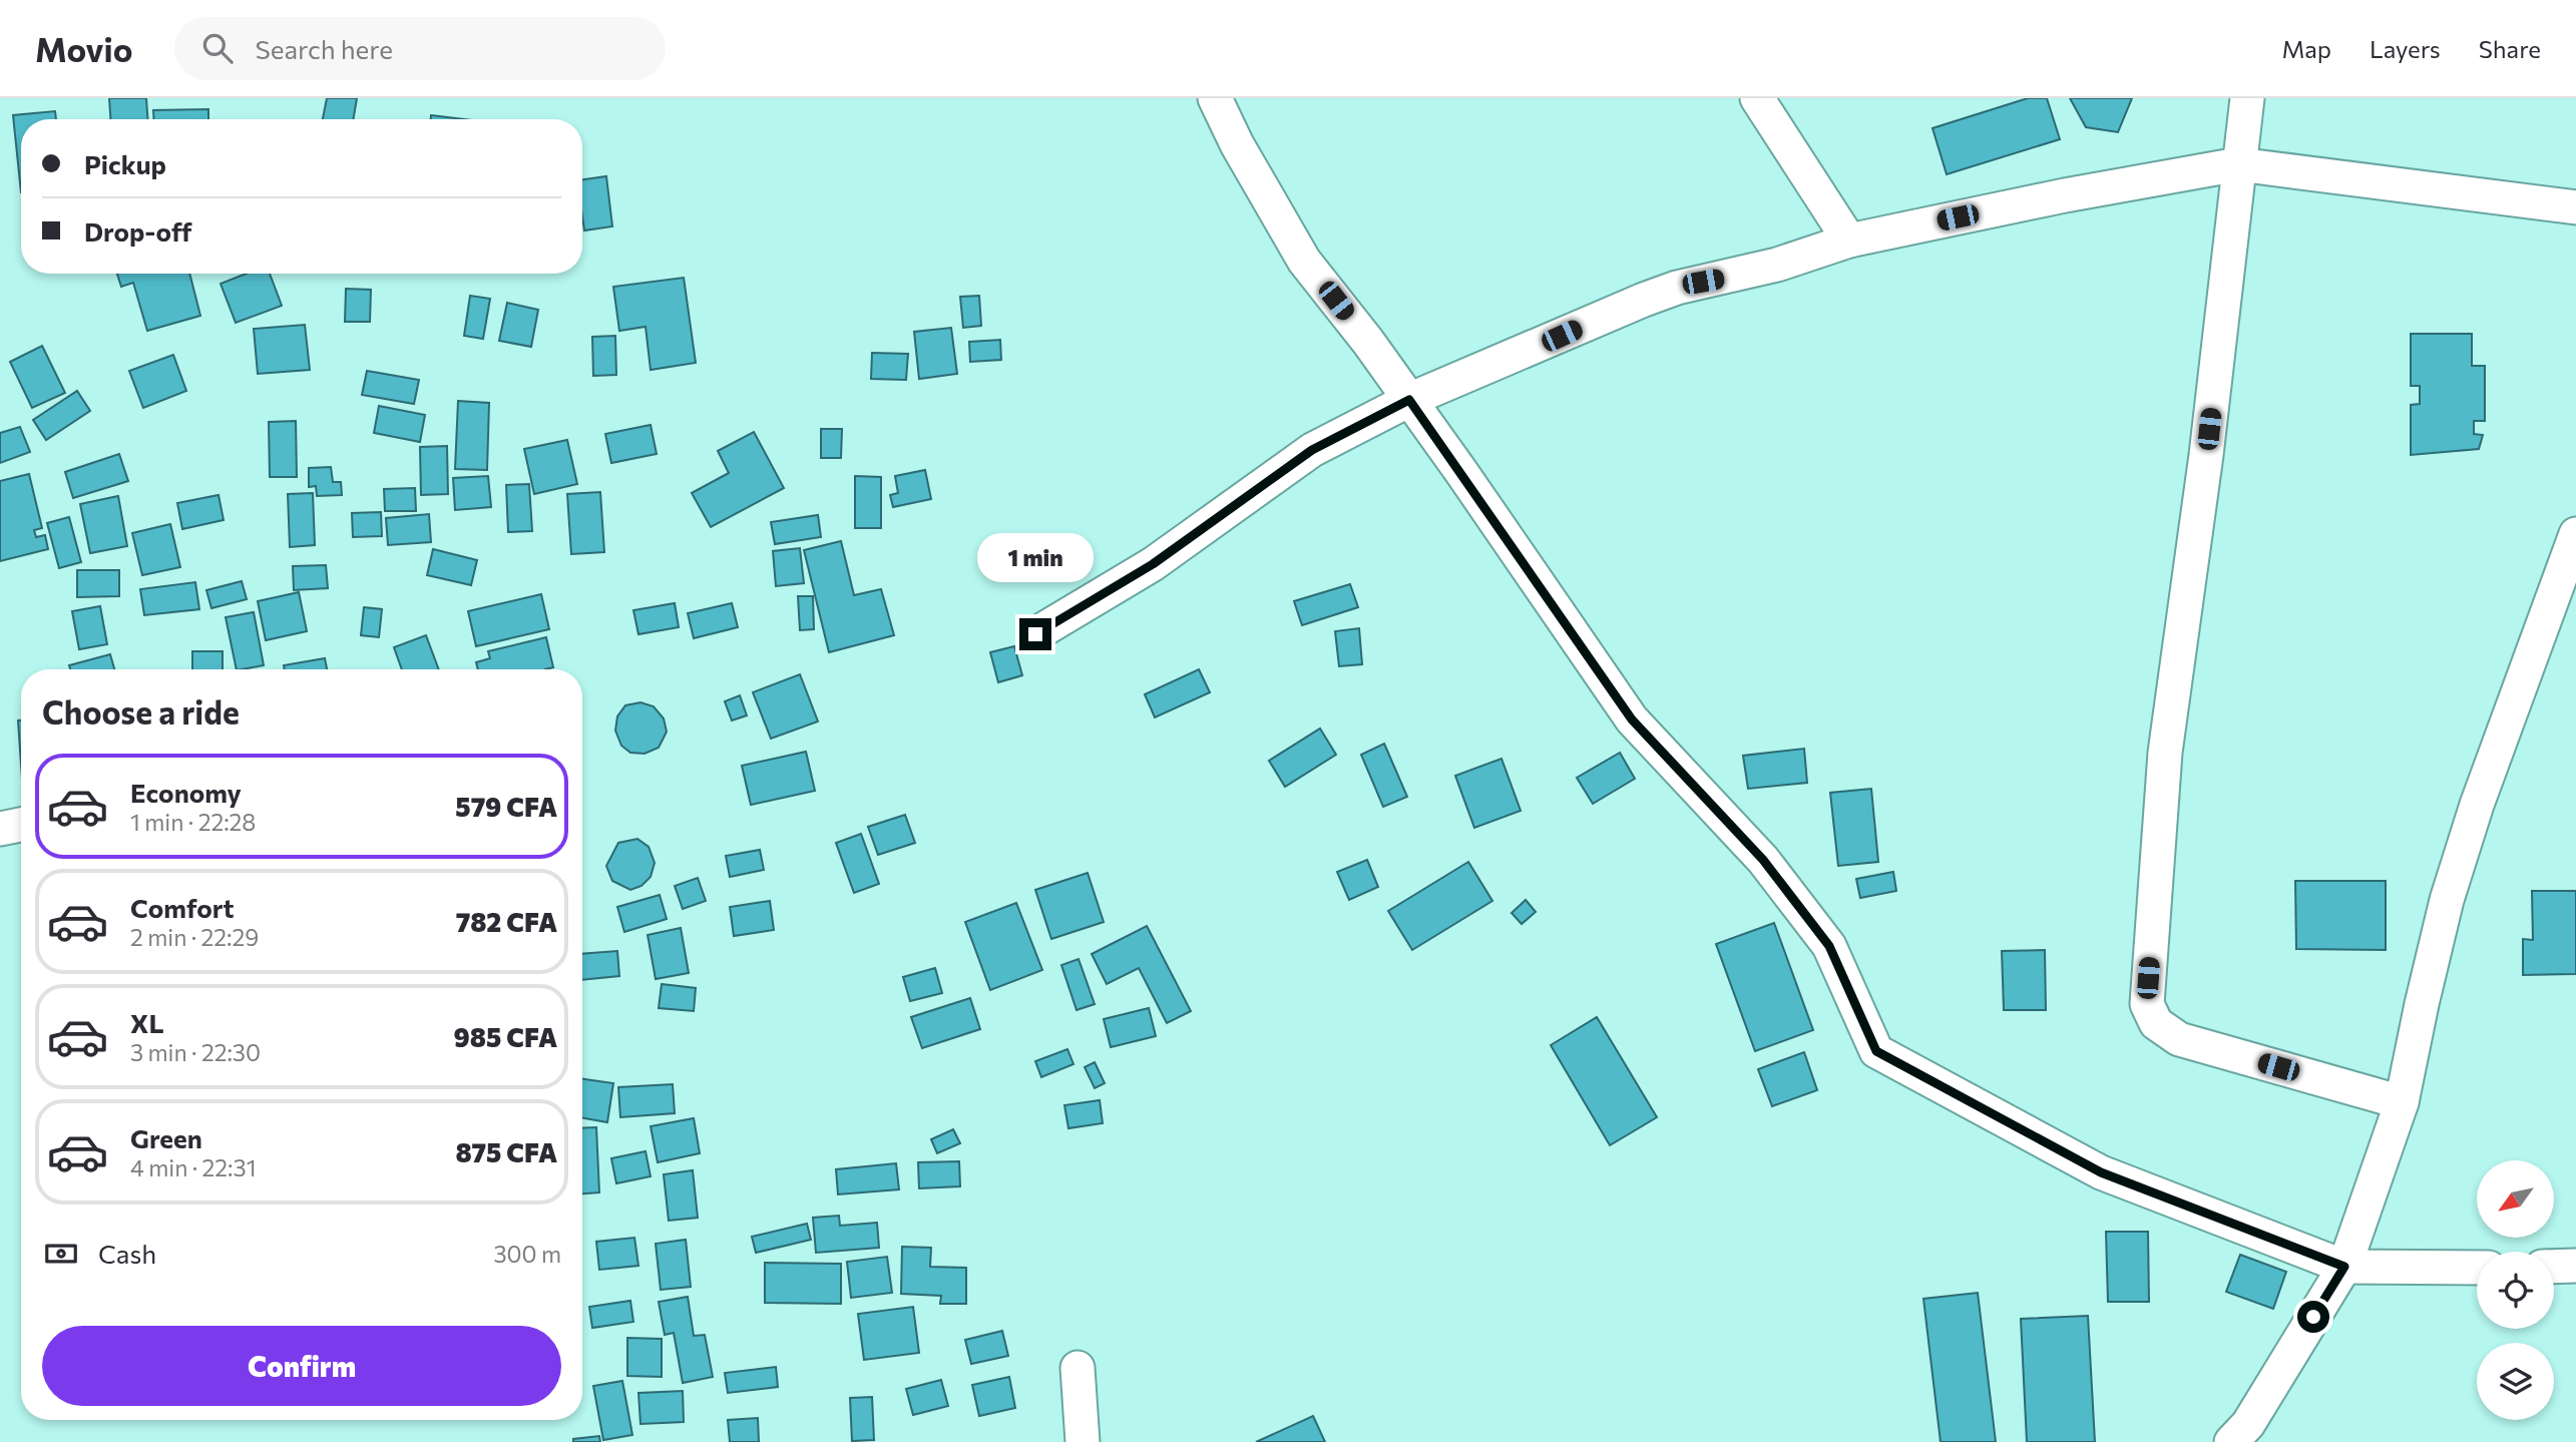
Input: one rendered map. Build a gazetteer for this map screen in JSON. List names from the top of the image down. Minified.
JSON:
{"north":"bottom left","page":{"header":"Movio","search":"Search here","nav":["Map","Layers","Share"],"banner":["Pickup","Drop-off"],"bubble":"1 min","heading":"Choose a ride","list":[{"name":"Economy","note":"1 min · 22:28","value":"579 CFA"},{"name":"Comfort","note":"2 min · 22:29","value":"782 CFA"},{"name":"XL","note":"3 min · 22:30","value":"985 CFA"},{"name":"Green","note":"4 min · 22:31","value":"875 CFA"}],"pay":["Cash","300 m"],"buttons":"Confirm"}}
